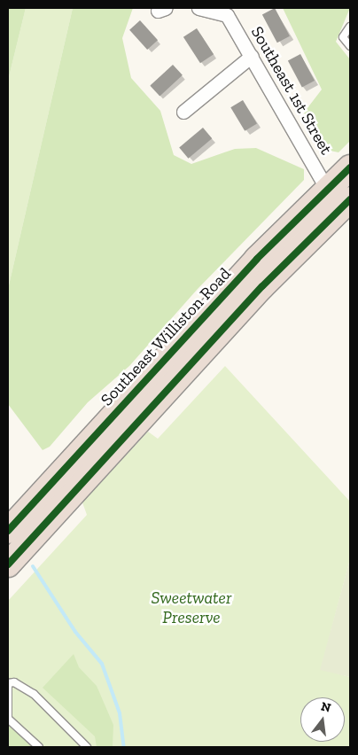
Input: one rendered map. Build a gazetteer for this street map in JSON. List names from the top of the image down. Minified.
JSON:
{"streets":{"highway":["Southeast Williston Road"],"street":["Southeast 1st Street"]},"crossings":[["Southeast 1st Street","Southeast Williston Road"]],"parks":["Sweetwater Preserve"],"north":"top"}
